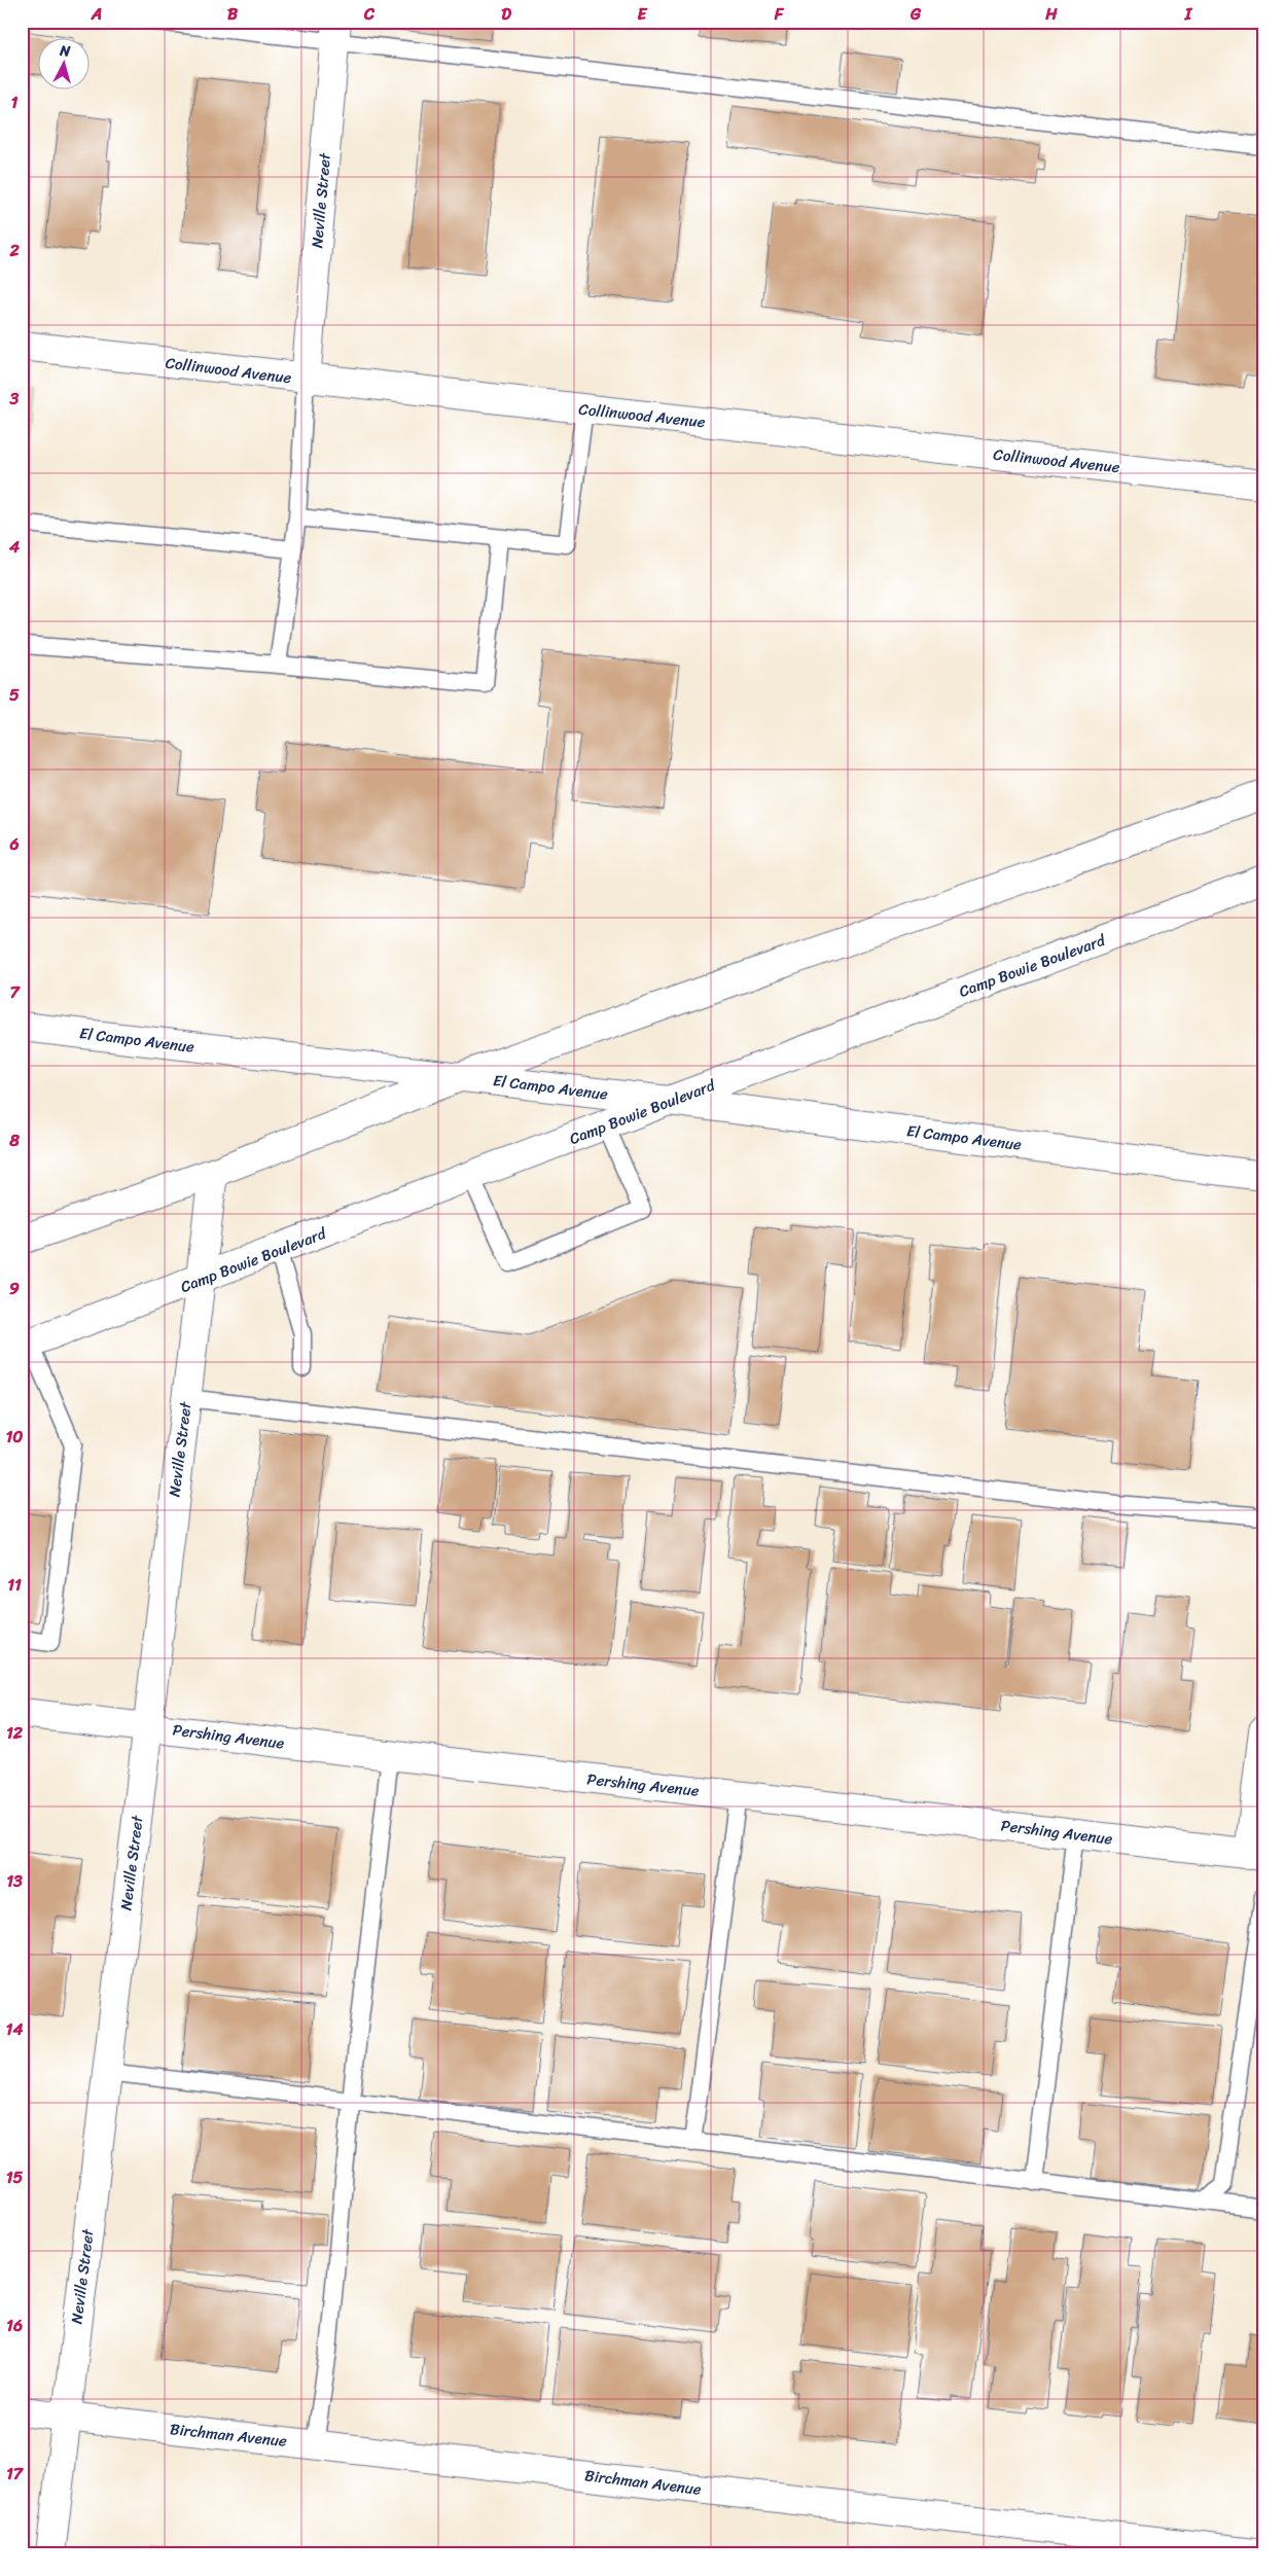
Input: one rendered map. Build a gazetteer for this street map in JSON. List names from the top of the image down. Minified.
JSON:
{"streets":{"street":["Neville Street","Collinwood Avenue","Camp Bowie Boulevard","El Campo Avenue","Pershing Avenue","Birchman Avenue"]},"crossings":[["Neville Street","Collinwood Avenue"],["Neville Street","Camp Bowie Boulevard"],["Neville Street","Pershing Avenue"],["Neville Street","Birchman Avenue"],["Camp Bowie Boulevard","El Campo Avenue"]],"north":"top","grid":{"columns":["A","B","C","D","E","F","G","H","I"],"rows":["1","2","3","4","5","6","7","8","9","10","11","12","13","14","15","16","17"]}}
